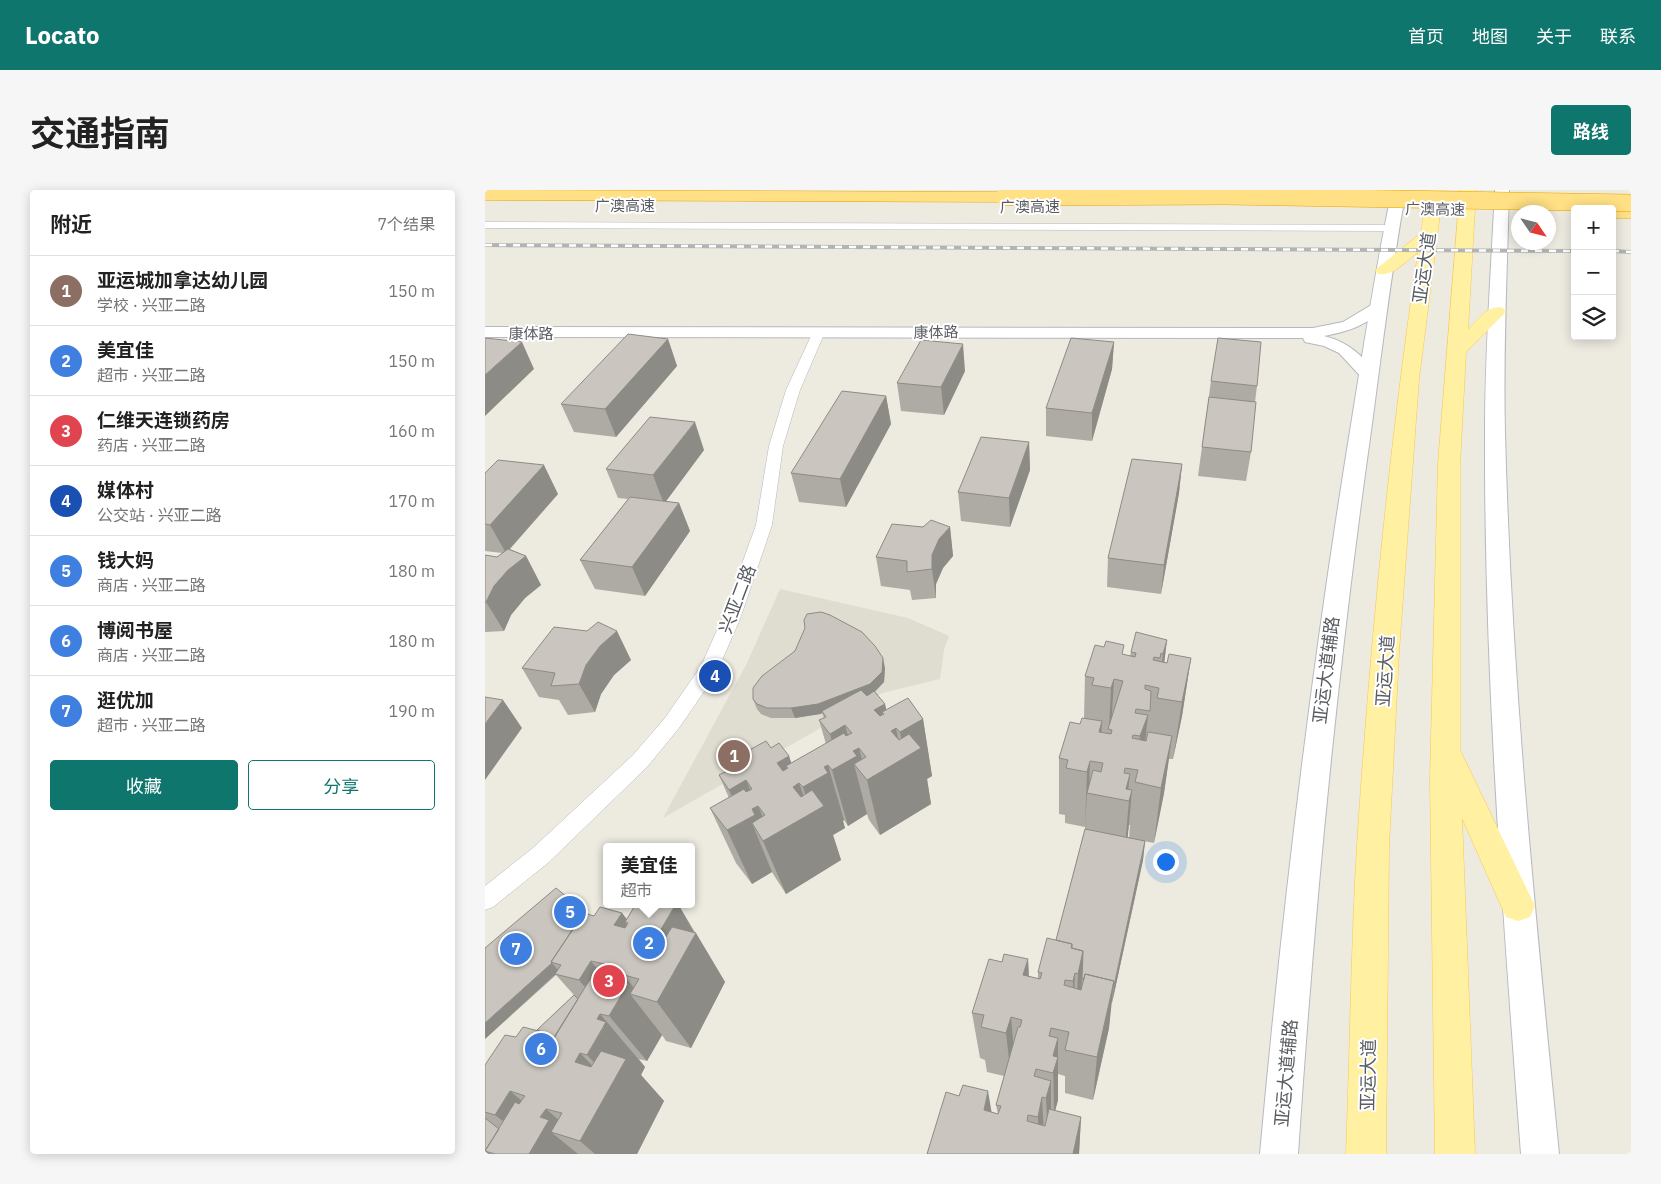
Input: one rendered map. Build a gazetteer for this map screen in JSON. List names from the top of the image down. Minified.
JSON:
{"streets":{"highway":["广澳高速"],"main road":["亚运大道","亚运大道辅路"],"street":["康体路","兴亚二路"]},"crossings":[["康体路","兴亚二路"],["康体路","亚运大道辅路"]],"north":"bottom right","page":{"header":"Locato","nav":["首页","地图","关于","联系"],"title":"交通指南","buttons":["路线",["收藏","分享"]],"heading":["附近","7个结果"],"map_buttons":["+","−"],"list":[{"mark":"1","name":"亚运城加拿达幼儿园","note":"学校 · 兴亚二路","value":"150 m"},{"mark":"2","name":"美宜佳","note":"超市 · 兴亚二路","value":"150 m"},{"mark":"3","name":"仁维天连锁药房","note":"药店 · 兴亚二路","value":"160 m"},{"mark":"4","name":"媒体村","note":"公交站 · 兴亚二路","value":"170 m"},{"mark":"5","name":"钱大妈","note":"商店 · 兴亚二路","value":"180 m"},{"mark":"6","name":"博阅书屋","note":"商店 · 兴亚二路","value":"180 m"},{"mark":"7","name":"逛优加","note":"超市 · 兴亚二路","value":"190 m"}],"pins":["4","1","5","2","7","3","6"],"popup":["美宜佳","超市"]}}
